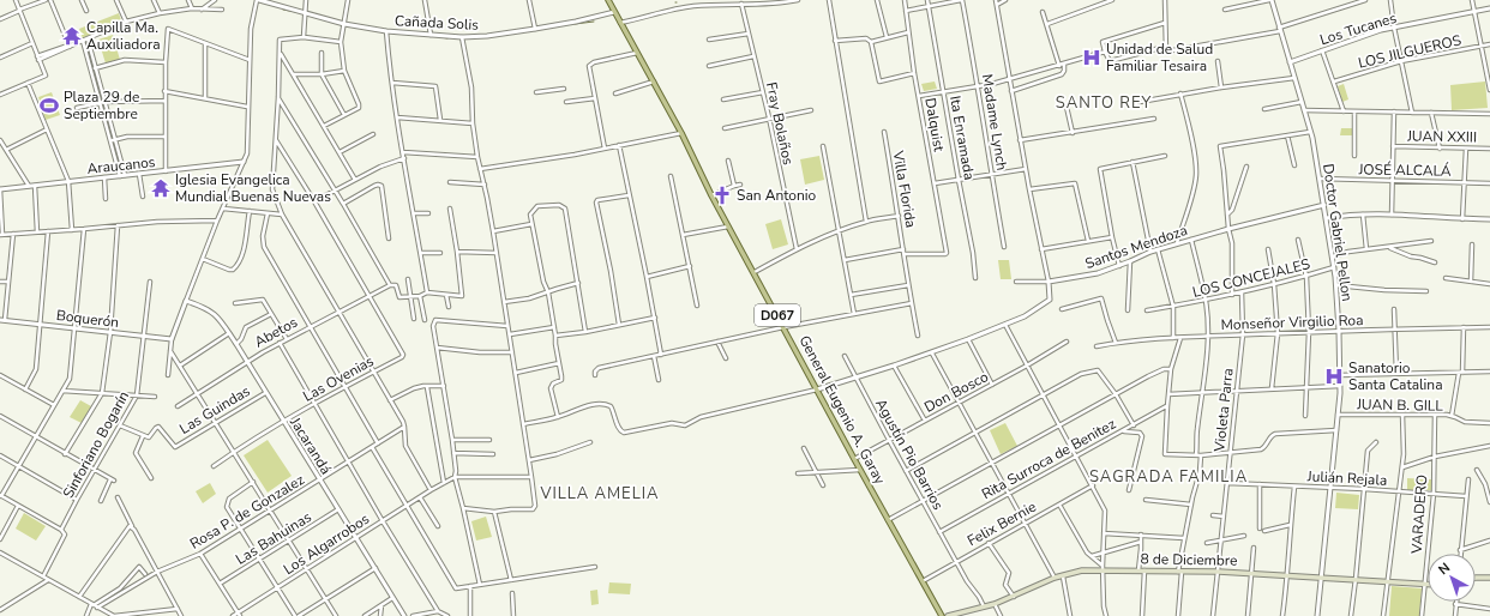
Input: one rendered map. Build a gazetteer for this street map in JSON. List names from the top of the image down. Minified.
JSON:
{"streets":{"main road":["D067","General Eugenio A. Garay","8 de Diciembre"],"street":["Cañada Solis","Los Tucanes","LOS JILGUEROS","Madame Lynch","Fray Bolaños","Dalquist","JUAN XXIII","Ita Enramada","Araucanos","JOSÉ ALCALÁ","Villa Florida","Doctor Gabriel Pellon","Santos Mendoza","LOS CONCEJALES","Boquerón","Monseñor Virgilio Roa","Abetos","Las Ovenias","Don Bosco","JUAN B. GILL","Las Guindas","Violeta Parra","Sinforiano Bogarín","Jacarandá","Agustín Pio Barrios","Rita Surroca de Benitez","Julián Rejala","Rosa P. de Gonzalez","VARADERO","Felix Bernie","Las Bahuinas","Los Algarrobos"]},"crossings":[["Cañada Solis","D067"],["Cañada Solis","General Eugenio A. Garay"],["Los Tucanes","Doctor Gabriel Pellon"],["Dalquist","Villa Florida"],["JOSÉ ALCALÁ","Doctor Gabriel Pellon"],["Doctor Gabriel Pellon","Santos Mendoza"],["Doctor Gabriel Pellon","LOS CONCEJALES"],["Doctor Gabriel Pellon","Monseñor Virgilio Roa"],["Doctor Gabriel Pellon","JUAN B. GILL"],["Doctor Gabriel Pellon","Julián Rejala"],["Doctor Gabriel Pellon","8 de Diciembre"],["Santos Mendoza","LOS CONCEJALES"],["LOS CONCEJALES","Monseñor Virgilio Roa"],["LOS CONCEJALES","Violeta Parra"],["D067","General Eugenio A. Garay"],["Boquerón","Sinforiano Bogarín"],["Monseñor Virgilio Roa","Violeta Parra"],["Abetos","Las Ovenias"],["Abetos","Jacarandá"],["Las Ovenias","Jacarandá"],["Don Bosco","General Eugenio A. Garay"],["Don Bosco","Agustín Pio Barrios"],["JUAN B. GILL","VARADERO"],["Las Guindas","Jacarandá"],["General Eugenio A. Garay","Felix Bernie"],["Violeta Parra","Julián Rejala"],["Violeta Parra","8 de Diciembre"],["Jacarandá","Rosa P. de Gonzalez"],["Jacarandá","Las Bahuinas"],["Jacarandá","Los Algarrobos"],["Agustín Pio Barrios","Rita Surroca de Benitez"],["Agustín Pio Barrios","Felix Bernie"],["Agustín Pio Barrios","8 de Diciembre"],["Julián Rejala","VARADERO"],["VARADERO","8 de Diciembre"]],"districts":["SANTO REY","SAGRADA FAMILIA","VILLA AMELIA"],"places":{"temple":["Capilla Ma. Auxiliadora","Iglesia Evangelica Mundial Buenas Nuevas"],"hospital":["Unidad de Salud Familiar Tesaira","Sanatorio Santa Catalina"],"sports":["Plaza 29 de Septiembre"],"church":["San Antonio"]},"north":"top left"}
